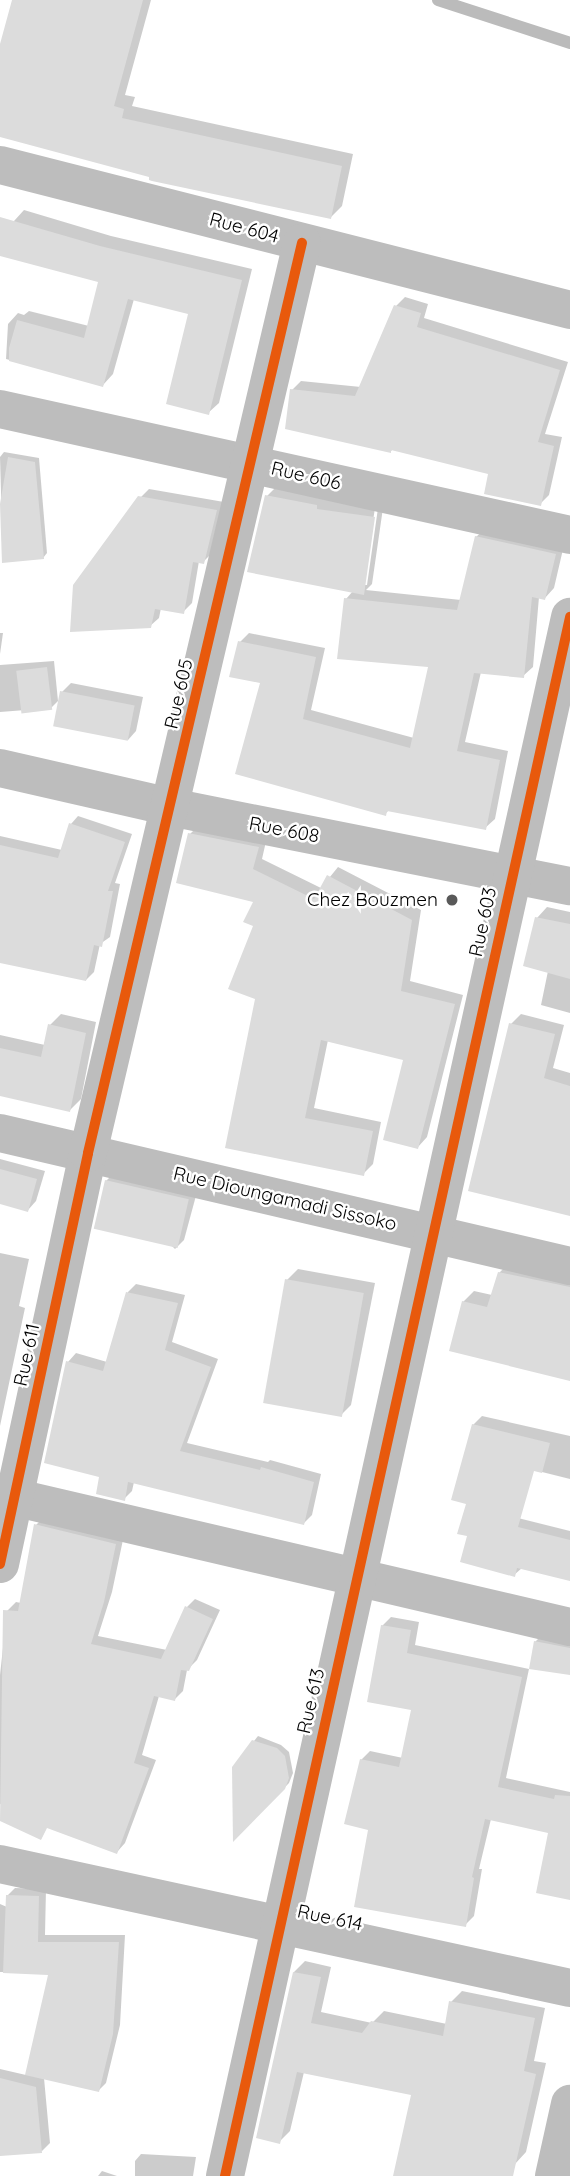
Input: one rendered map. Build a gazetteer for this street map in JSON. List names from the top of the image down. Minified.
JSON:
{"streets":{"street":["Rue 604","Rue 606","Rue 605","Rue 608","Rue 603","Rue Dioungamadi Sissoko","Rue 611","Rue 613","Rue 614"]},"crossings":[["Rue 604","Rue 605"],["Rue 606","Rue 605"],["Rue 605","Rue 608"],["Rue 605","Rue Dioungamadi Sissoko"],["Rue 605","Rue 611"],["Rue 608","Rue 603"],["Rue 603","Rue Dioungamadi Sissoko"],["Rue 603","Rue 613"],["Rue Dioungamadi Sissoko","Rue 611"],["Rue Dioungamadi Sissoko","Rue 613"],["Rue 613","Rue 614"]],"places":["Chez Bouzmen"]}
